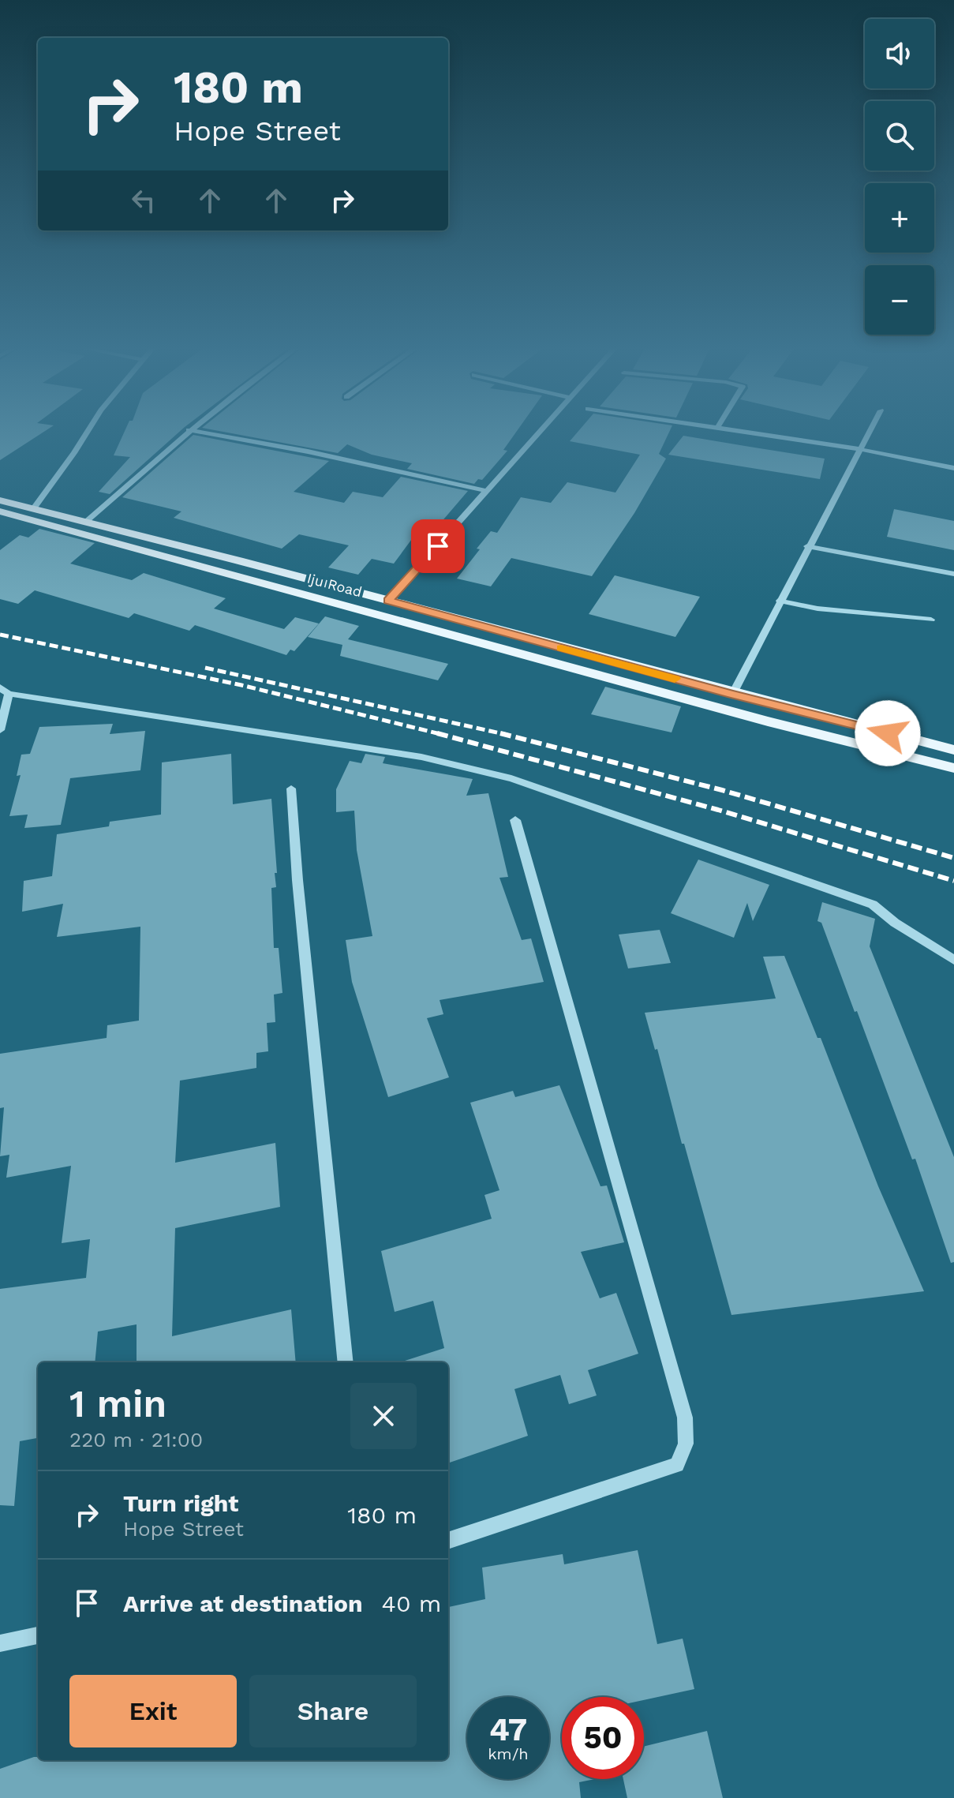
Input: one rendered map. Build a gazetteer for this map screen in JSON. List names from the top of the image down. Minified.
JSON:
{"streets":{"main road":["Iju Road"]},"page":{"map_buttons":["+","−"],"turn":["180 m","Hope Street"],"heading":["1 min","220 m · 21:00"],"list":[{"name":"Turn right","note":"Hope Street","value":"180 m"},{"name":"Arrive at destination","value":"40 m"}],"buttons":["Exit","Share"],"speed":"47 km/h","limit":"50"}}
